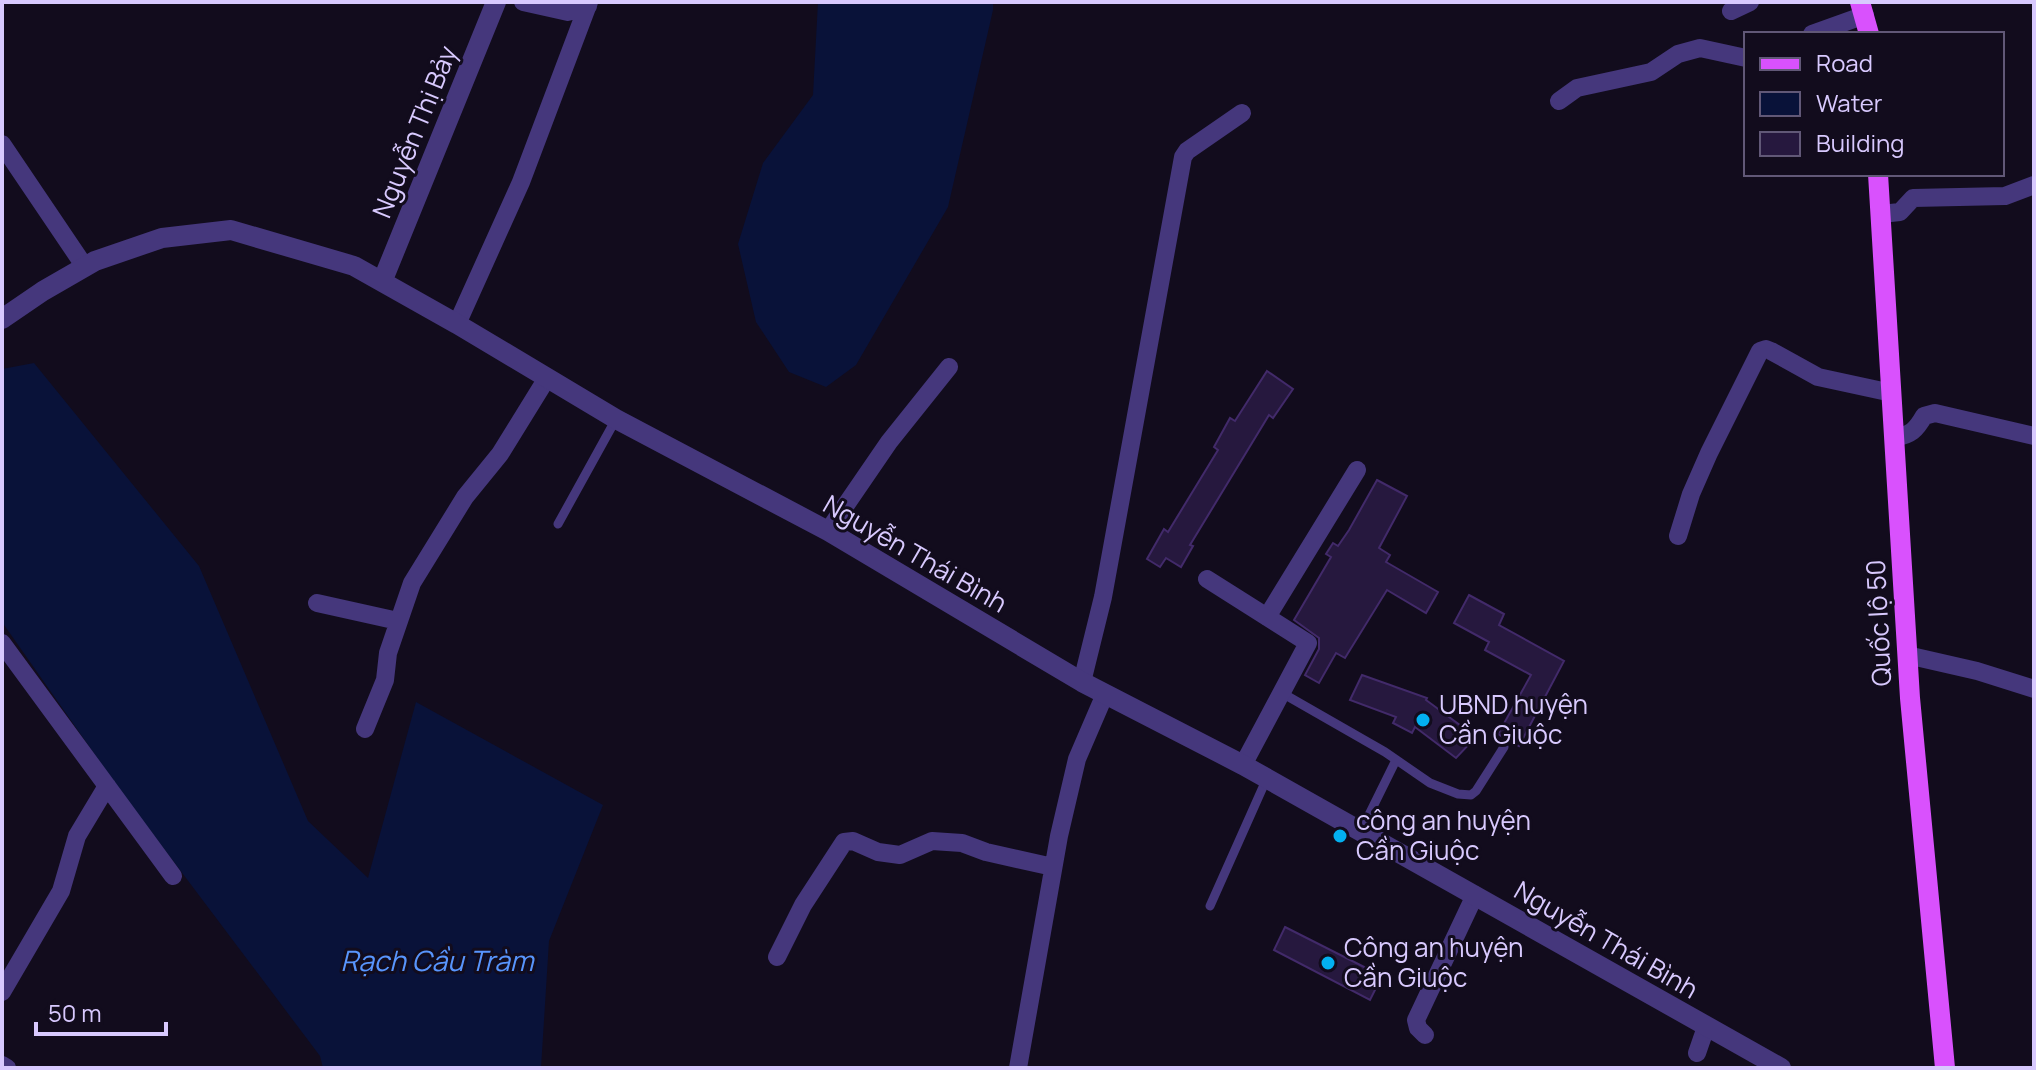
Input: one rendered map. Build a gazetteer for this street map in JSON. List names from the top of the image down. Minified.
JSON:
{"streets":{"main road":["Quốc lộ 50"],"street":["Nguyễn Thị Bảy","Nguyễn Thái Bình"]},"crossings":[["Nguyễn Thị Bảy","Nguyễn Thái Bình"]],"water":["Rạch Cầu Tràm"],"places":["UBND huyện Cần Giuộc","công an huyện Cần Giuộc","Công an huyện Cần Giuộc"],"legend":["Road","Water","Building"],"scale_bar":"50 m"}
